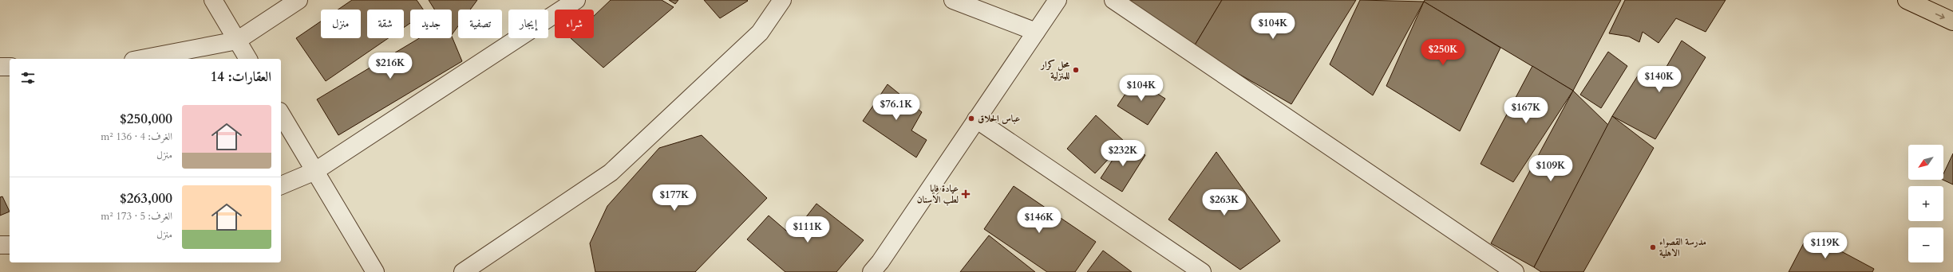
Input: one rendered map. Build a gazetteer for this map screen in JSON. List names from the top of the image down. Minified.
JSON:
{"places":{"other":["محل كرار للمنزلية","عباس الحلاق","مدرسة القصواء الاهلية"],"health":["عيادة فايا لطب الاسنان"]},"north":"bottom left","page":{"chip":["شراء","إيجار","تصفية","جديد","شقة","منزل"],"price":["$104K","$250K","$216K","$140K","$104K","$76.1K","$167K","$232K","$109K","$177K","$263K","$146K","$111K","$119K"],"heading":"العقارات: 14","list":[{"name":"$250,000","note":"الغرف: 4 · 136 m² · منزل"},{"name":"$263,000","note":"الغرف: 5 · 173 m² · منزل"}],"map_buttons":["+","−"]}}
